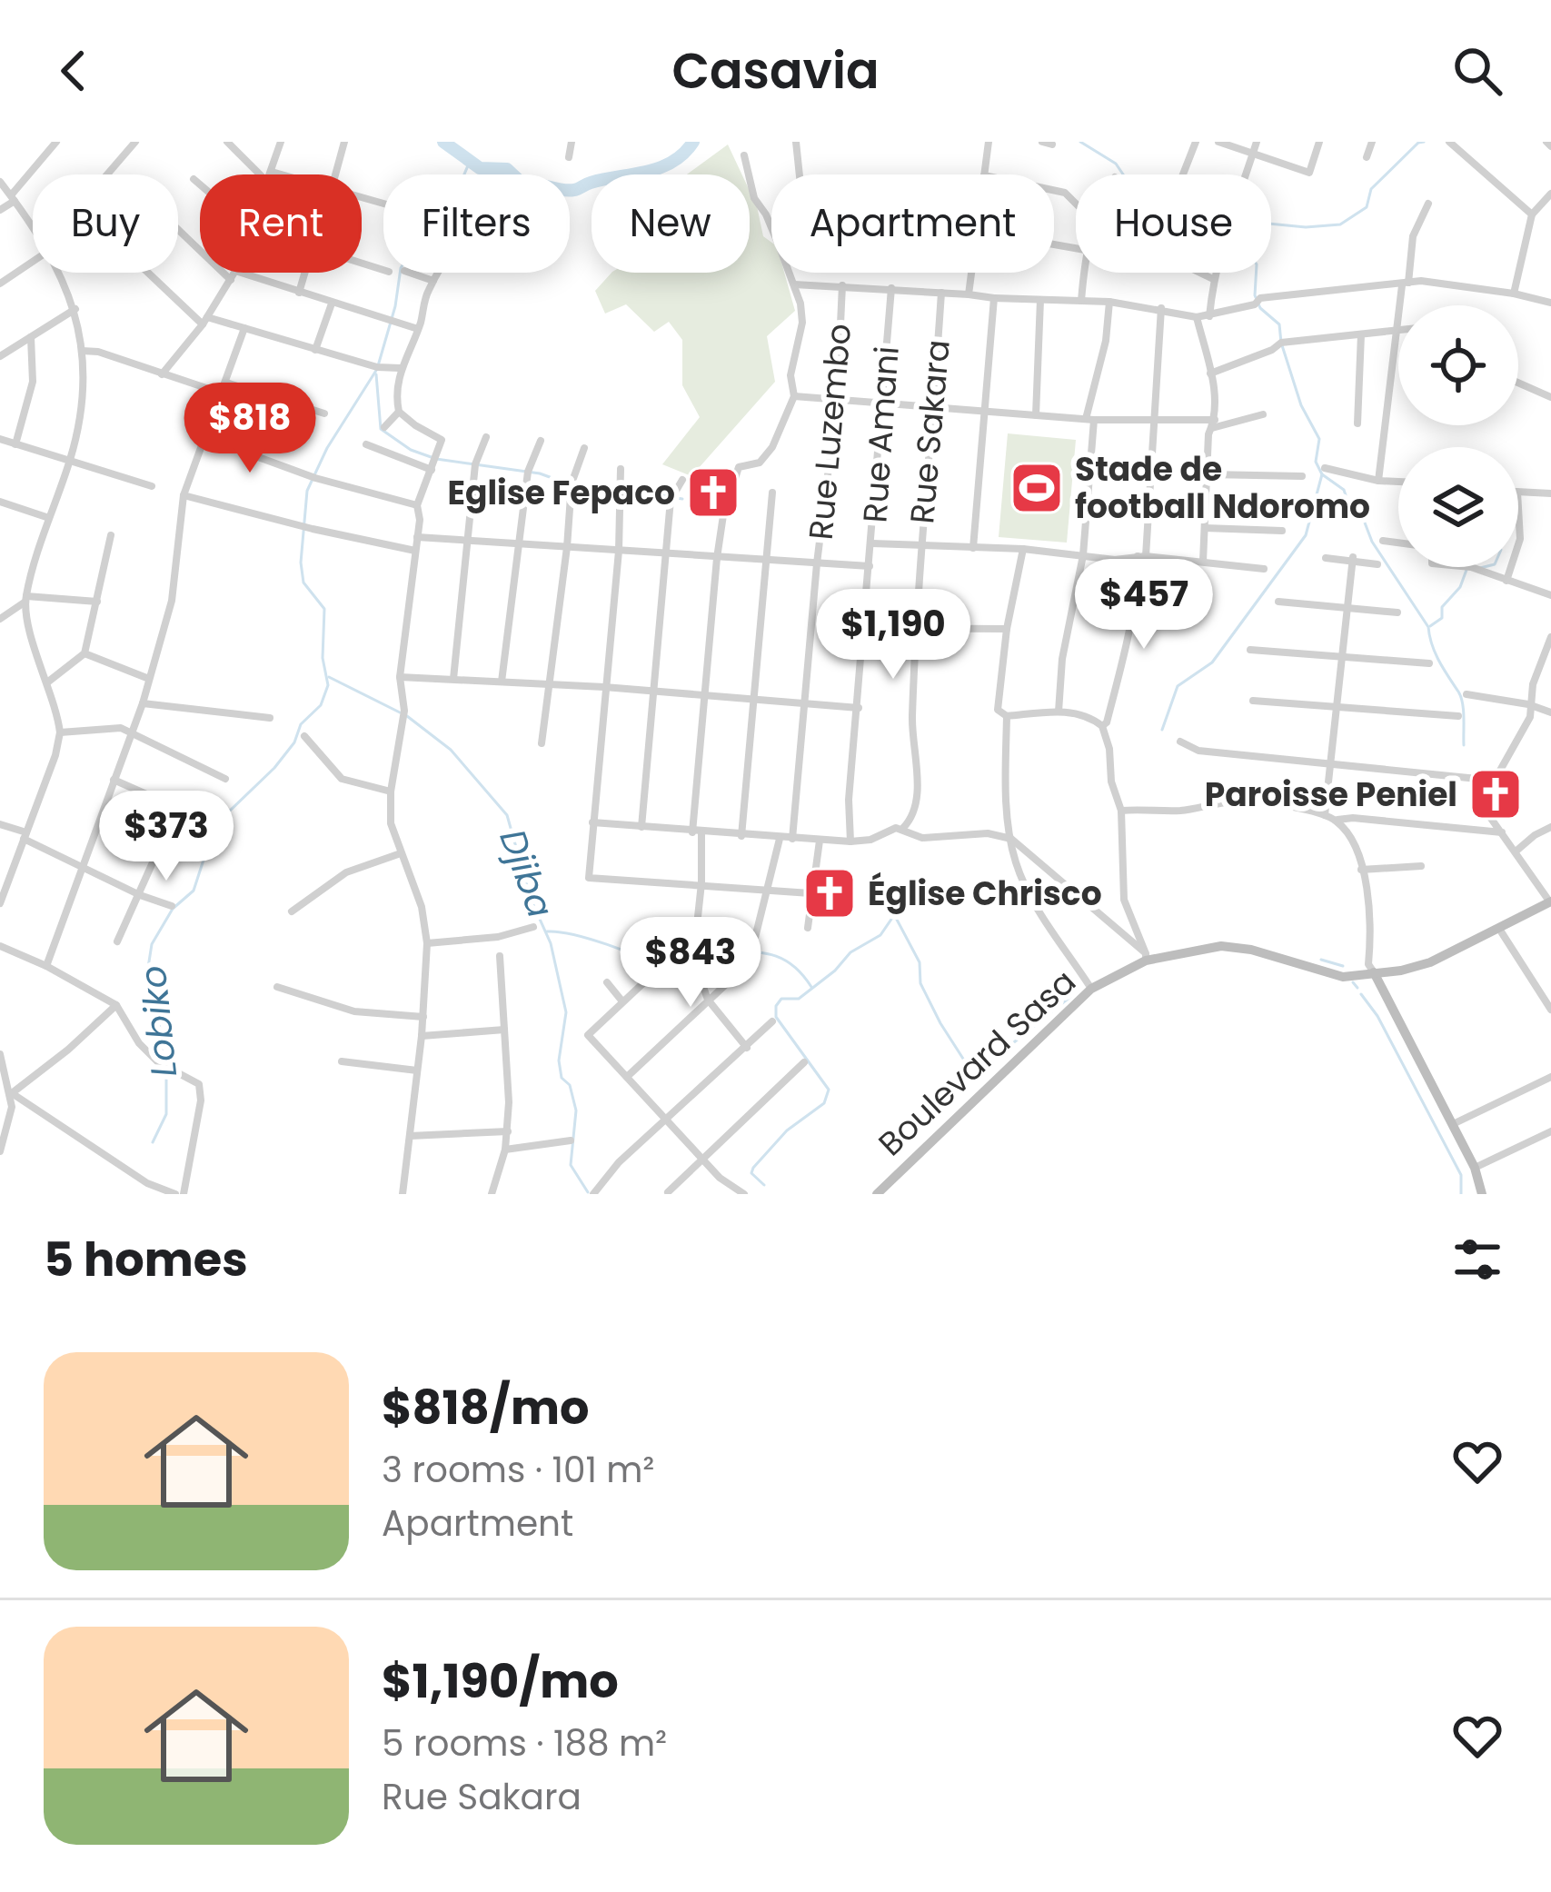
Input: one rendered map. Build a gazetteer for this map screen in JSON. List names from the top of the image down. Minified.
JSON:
{"streets":{"street":["Rue Luzembo","Rue Sakara","Rue Amani","Boulevard Sasa"]},"water":["Djiba","Lobiko"],"places":{"sports":["Stade de football Ndoromo"],"church":["Eglise Fepaco","Paroisse Peniel","Église Chrisco"]},"page":{"header":"Casavia","chip":["Buy","Rent","Filters","New","Apartment","House"],"price":["$818","$457","$1,190","$373","$843"],"heading":"5 homes","list":[{"name":"$818/mo","note":"3 rooms · 101 m² · Apartment"},{"name":"$1,190/mo","note":"5 rooms · 188 m² · Rue Sakara"}]}}
